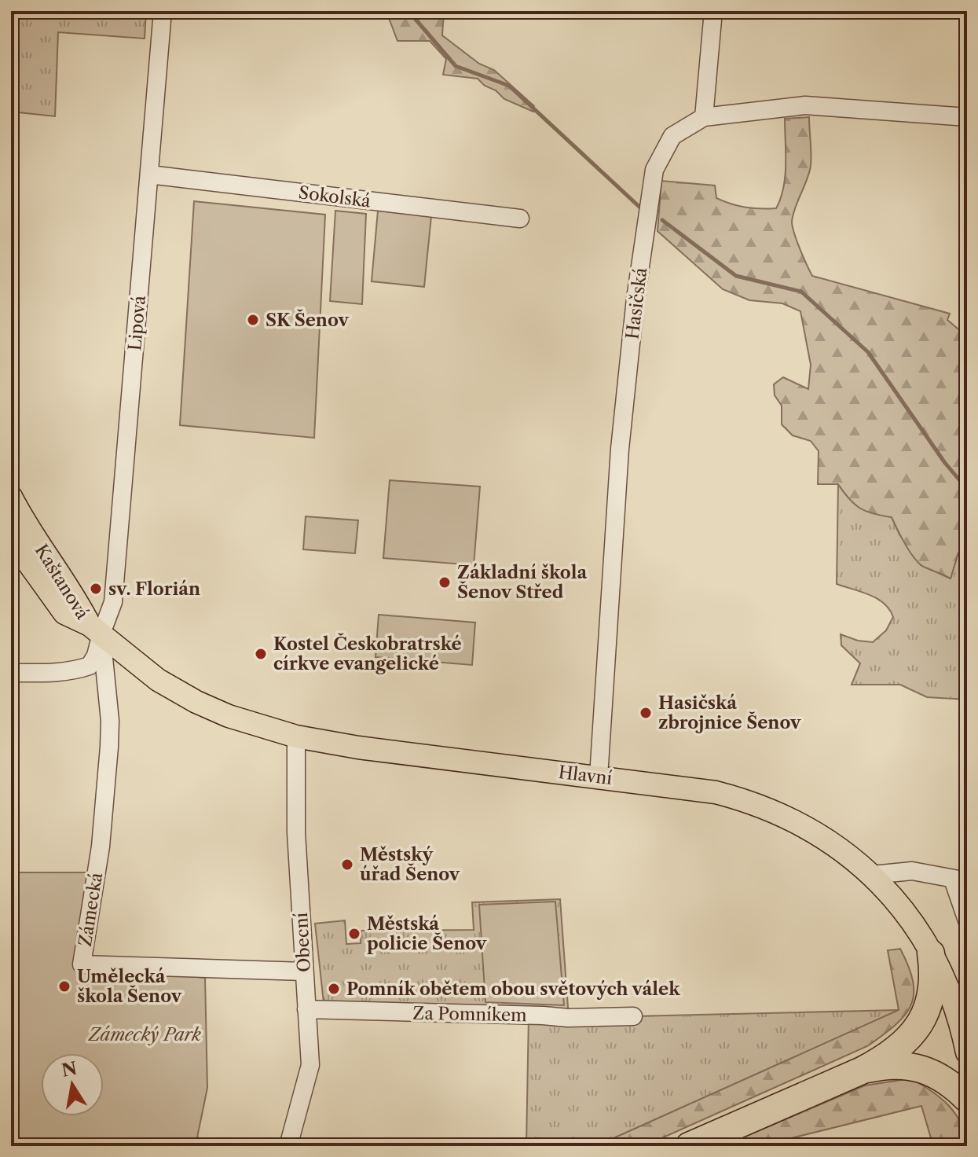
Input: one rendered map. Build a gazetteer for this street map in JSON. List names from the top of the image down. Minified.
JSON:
{"streets":{"main road":["Kaštanová","Hlavní"],"street":["Sokolská","Hasičská","Lipová","Zámecká","Obecní","Za Pomníkem"]},"crossings":[["Sokolská","Lipová"],["Hasičská","Hlavní"],["Lipová","Kaštanová"],["Lipová","Hlavní"],["Lipová","Zámecká"],["Kaštanová","Hlavní"],["Kaštanová","Zámecká"],["Hlavní","Zámecká"],["Hlavní","Obecní"],["Zámecká","Obecní"],["Obecní","Za Pomníkem"]],"parks":["Zámecký Park"],"places":["SK Šenov","Základní škola Šenov Střed","sv. Florián","Kostel Českobratrské církve evangelické","Hasičská zbrojnice Šenov","Městský úřad Šenov","Městská policie Šenov","Umělecká škola Šenov","Pomník obětem obou světových válek"],"north":"top"}
